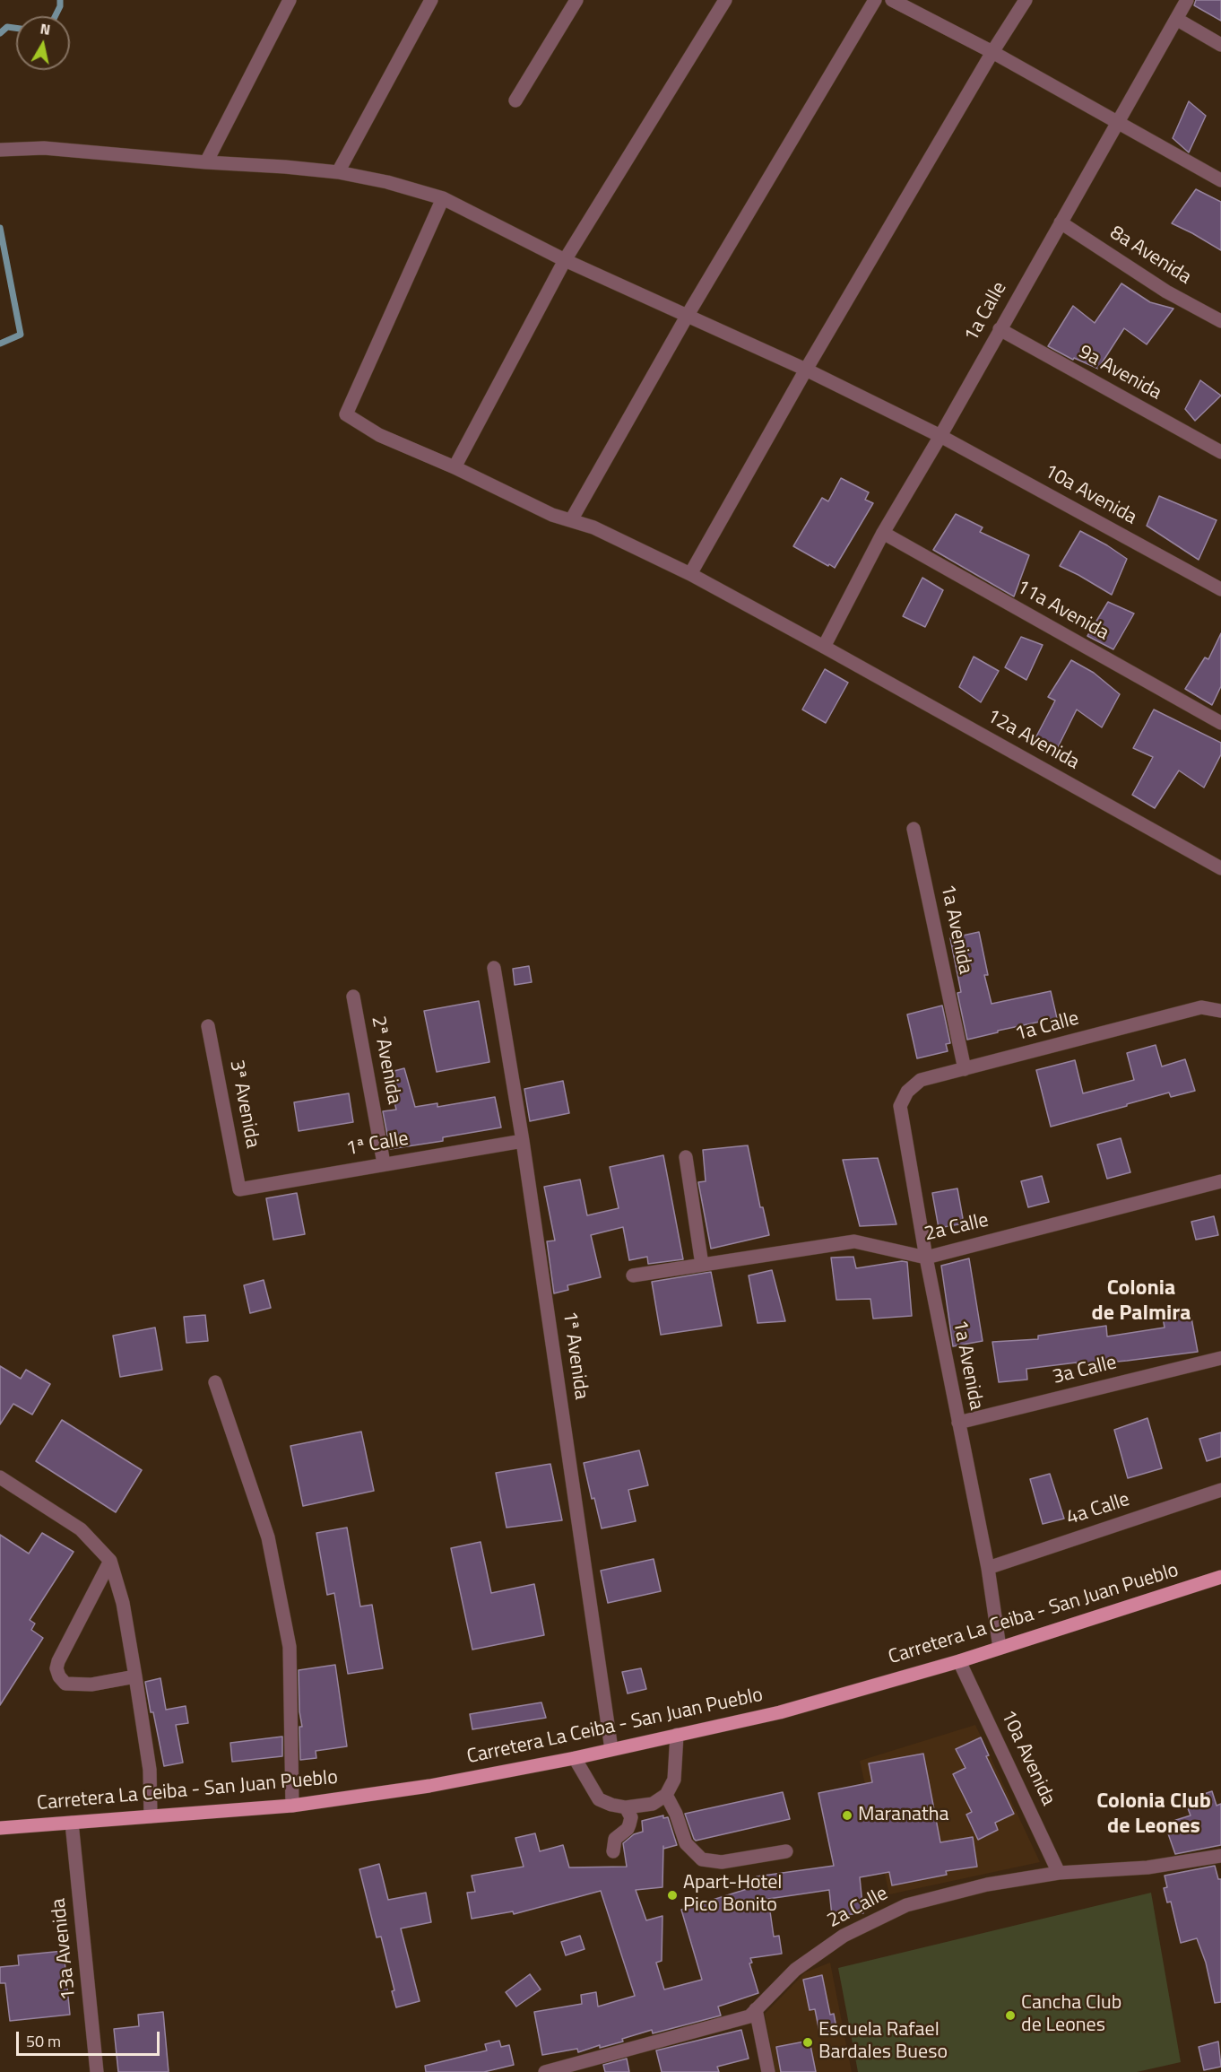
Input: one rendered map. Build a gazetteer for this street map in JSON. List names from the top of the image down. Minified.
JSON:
{"streets":{"main road":["Carretera La Ceiba - San Juan Pueblo"],"street":["8a Avenida","1a Calle","9a Avenida","10a Avenida","11a Avenida","12a Avenida","1a Avenida","2ª Avenida","3ª Avenida","1ª Calle","2a Calle","1ª Avenida","3a Calle","4a Calle","13a Avenida"]},"crossings":[["8a Avenida","1a Calle"],["1a Calle","9a Avenida"],["1a Calle","10a Avenida"],["1a Calle","11a Avenida"],["1a Calle","12a Avenida"],["1a Calle","1a Avenida"],["10a Avenida","12a Avenida"],["10a Avenida","2a Calle"],["10a Avenida","Carretera La Ceiba - San Juan Pueblo"],["1a Avenida","2a Calle"],["1a Avenida","3a Calle"],["1a Avenida","4a Calle"],["1a Avenida","Carretera La Ceiba - San Juan Pueblo"],["2ª Avenida","1ª Calle"],["3ª Avenida","1ª Calle"],["1ª Calle","1ª Avenida"],["1ª Avenida","Carretera La Ceiba - San Juan Pueblo"],["Carretera La Ceiba - San Juan Pueblo","13a Avenida"]],"districts":["Colonia de Palmira","Colonia Club de Leones"],"places":["Maranatha","Apart-Hotel Pico Bonito","Cancha Club de Leones","Escuela Rafael Bardales Bueso"],"scale_bar":"50 m","north":"top"}
